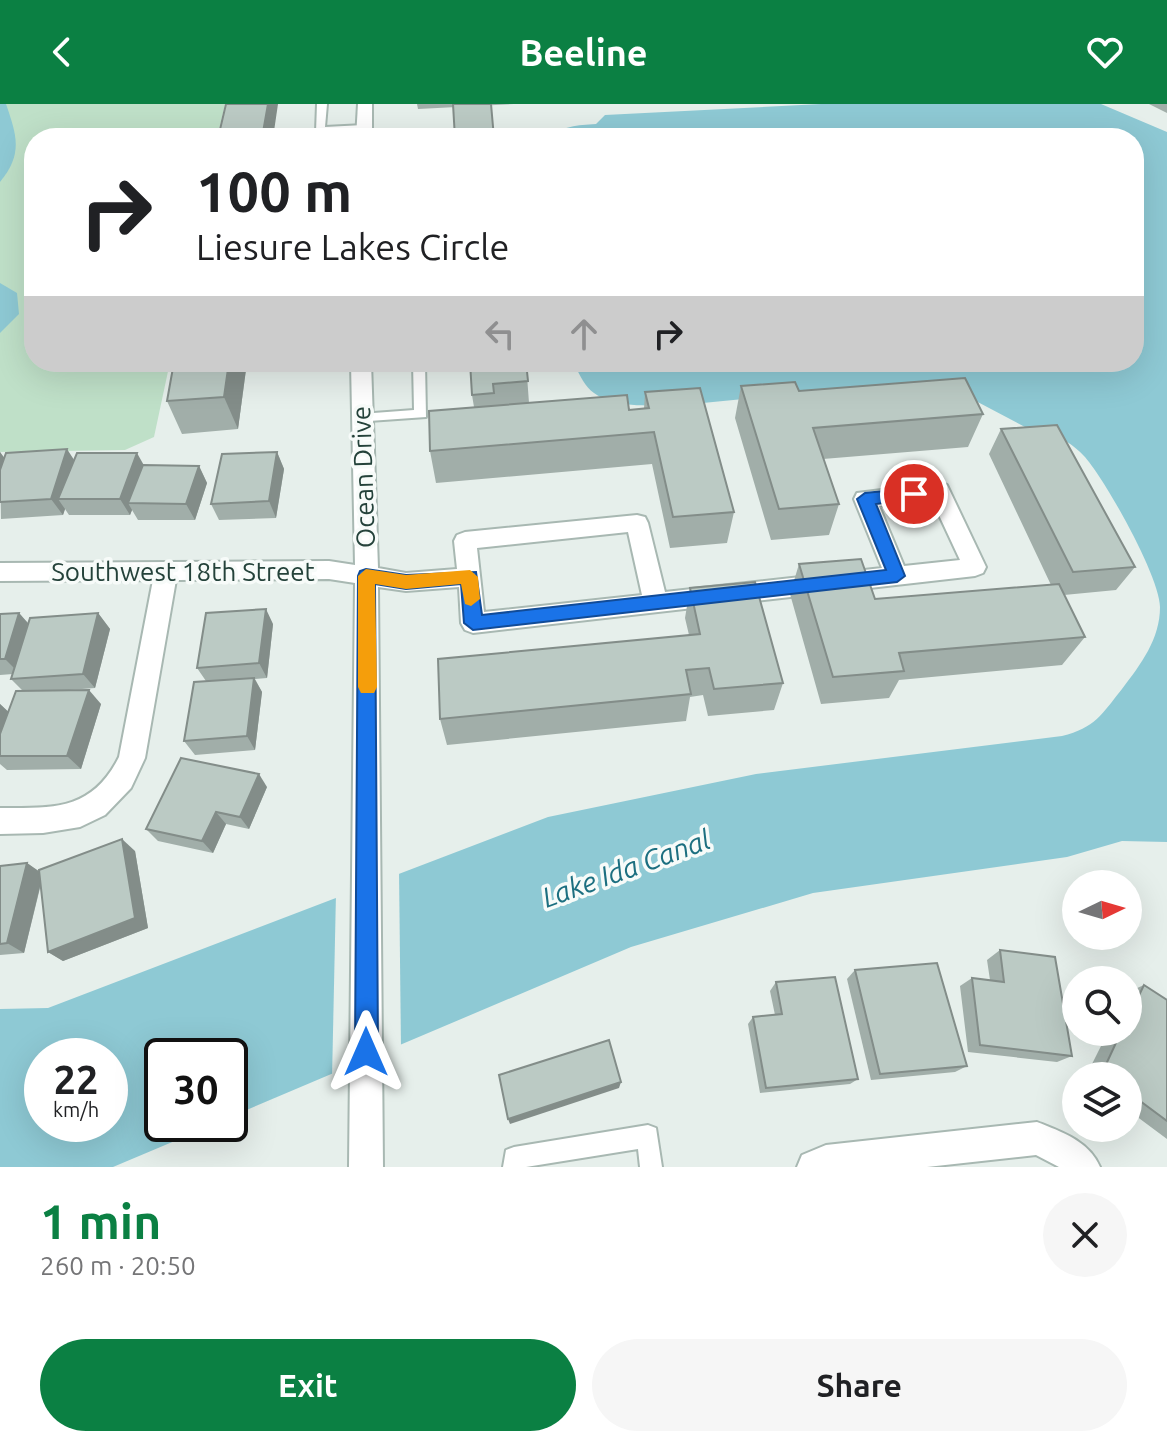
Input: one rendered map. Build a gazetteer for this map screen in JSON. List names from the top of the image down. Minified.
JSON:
{"streets":{"street":["Ocean Drive","Southwest 18th Street"]},"crossings":[["Ocean Drive","Southwest 18th Street"]],"water":["Lake Ida Canal"],"north":"right","page":{"header":"Beeline","turn":["100 m","Liesure Lakes Circle"],"speed":"22 km/h","limit":"30","heading":["1 min","260 m · 20:50"],"buttons":["Exit","Share"]}}
